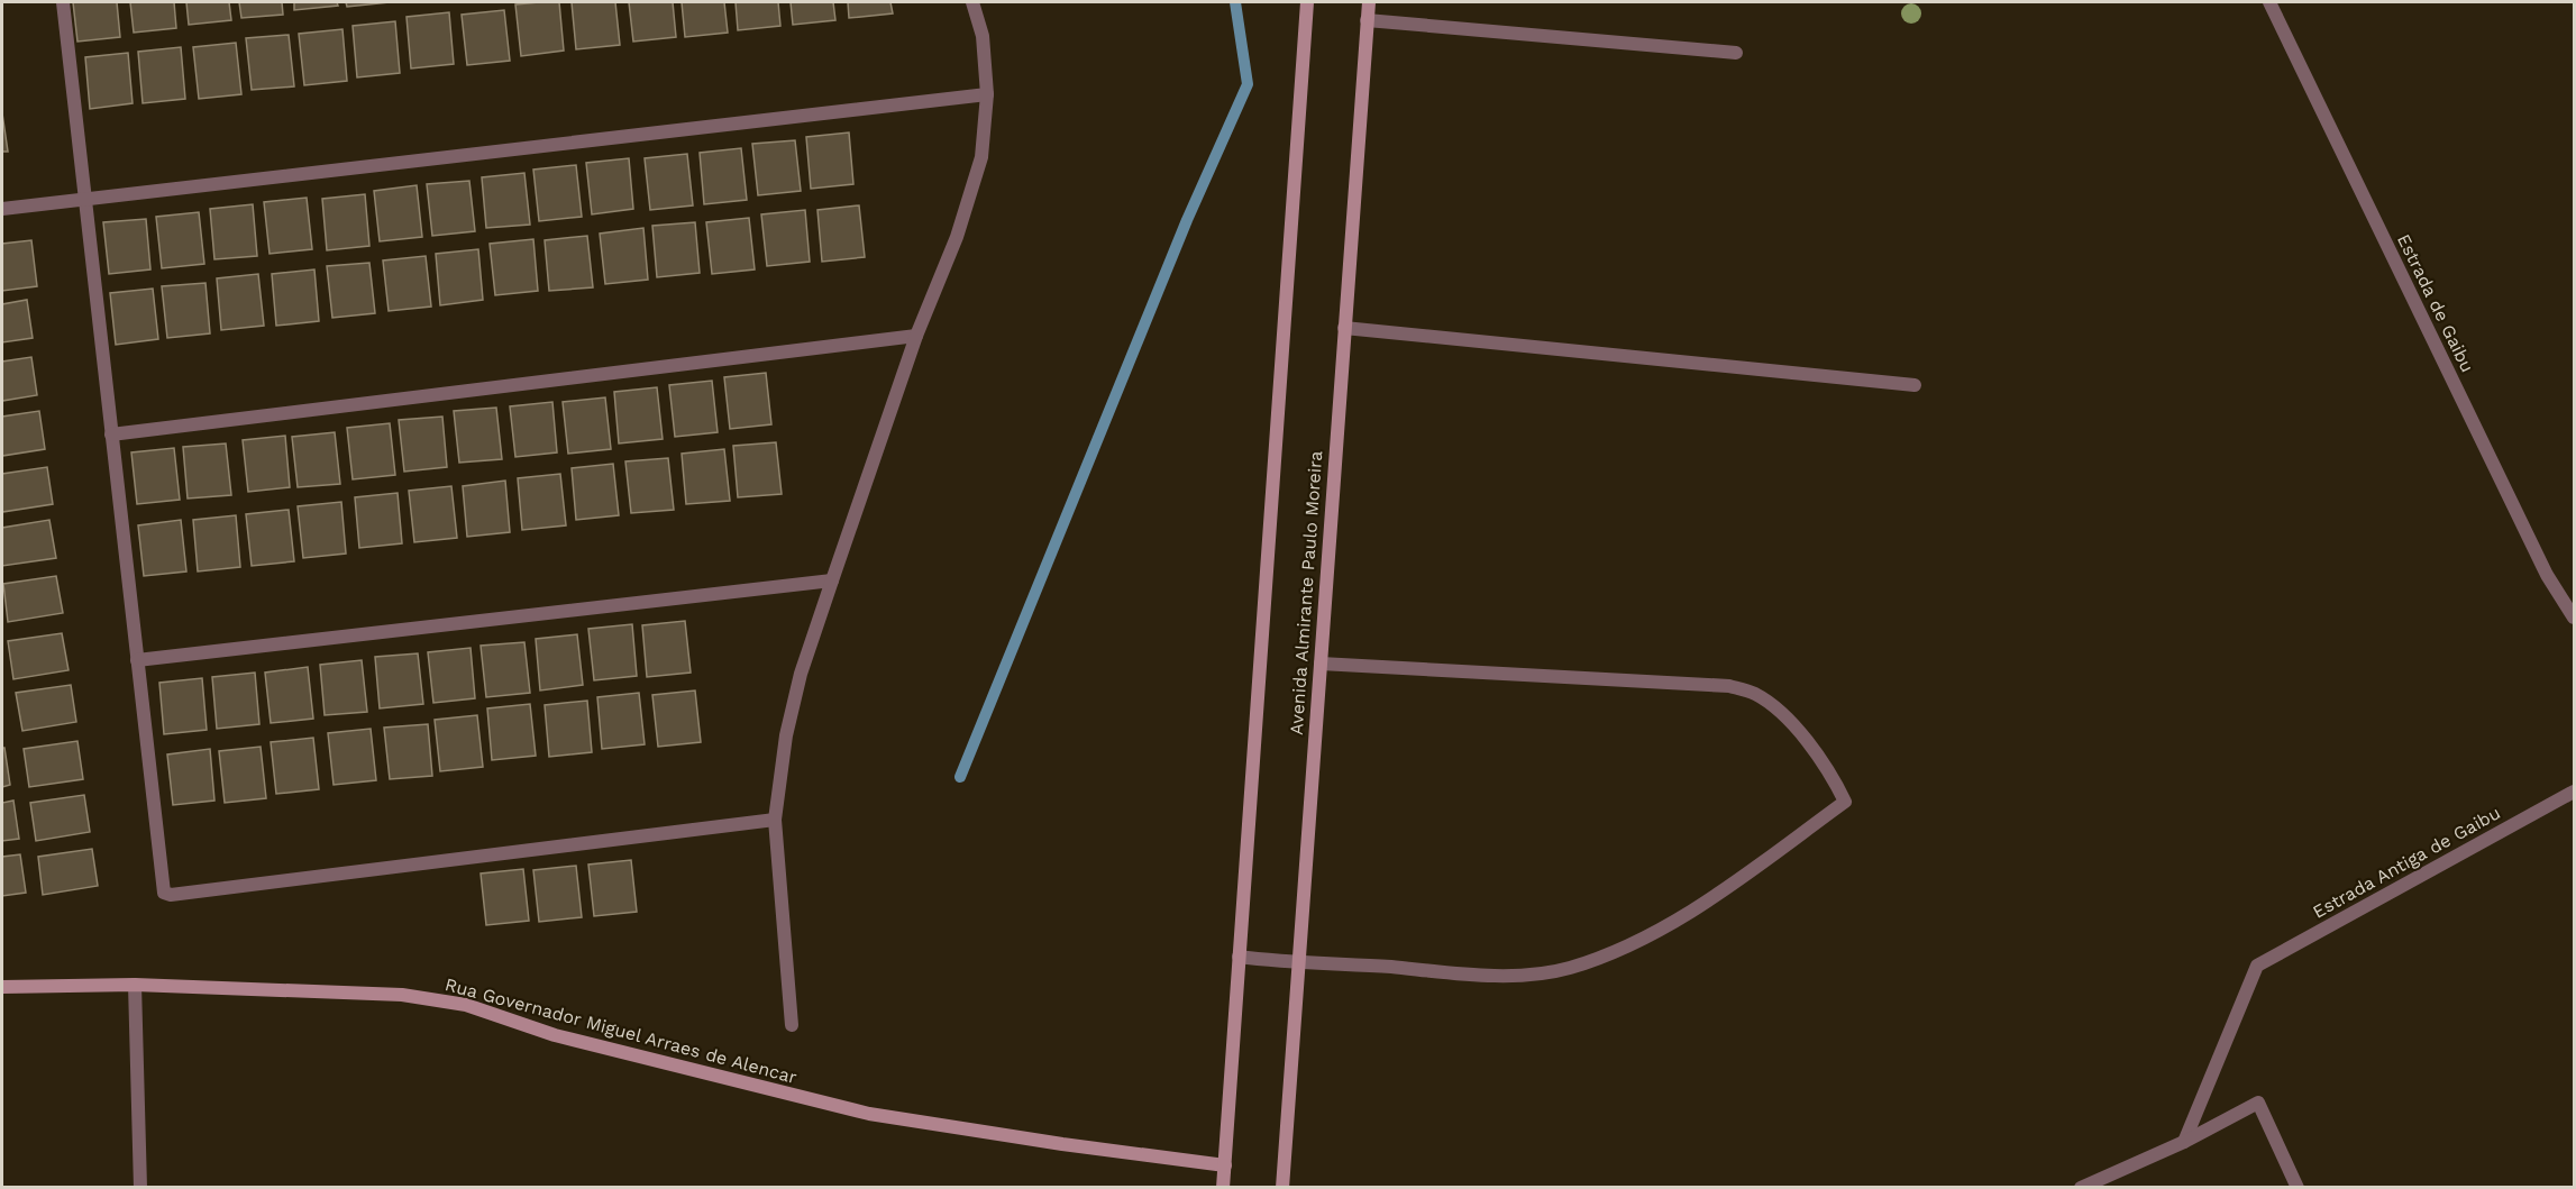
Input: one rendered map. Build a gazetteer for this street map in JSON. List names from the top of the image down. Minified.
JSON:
{"streets":{"main road":["Avenida Almirante Paulo Moreira","Rua Governador Miguel Arraes de Alencar"],"street":["Estrada de Gaibu","Estrada Antiga de Gaibu"]}}
